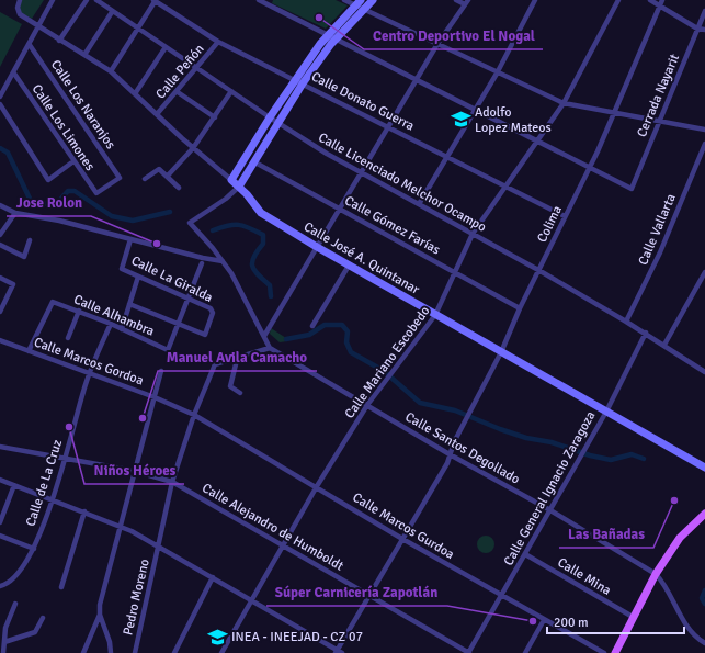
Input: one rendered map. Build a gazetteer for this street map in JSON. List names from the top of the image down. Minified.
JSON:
{"streets":{"street":["Calle Peñón","Cerrada Nayarit","Calle Donato Guerra","Calle Los Naranjos","Calle Los Limones","Calle Licenciado Melchor Ocampo","Colima","Calle Gómez Farías","Calle Vallarta","Calle José A. Quintanar","Calle La Giralda","Calle Alhambra","Calle Marcos Gordoa","Calle Mariano Escobedo","Calle Santos Degollado","Calle de La Cruz","Calle General Ignacio Zaragoza","Calle Marcos Gurdoa","Calle Alejandro de Humboldt","Calle Mina","Pedro Moreno"]},"crossings":[["Calle Peñón","Calle Donato Guerra"],["Calle Peñón","Calle Licenciado Melchor Ocampo"],["Calle Peñón","Calle José A. Quintanar"],["Cerrada Nayarit","Colima"],["Calle Donato Guerra","Colima"],["Calle Donato Guerra","Calle Mariano Escobedo"],["Calle Los Naranjos","Calle Los Limones"],["Calle Licenciado Melchor Ocampo","Colima"],["Calle Licenciado Melchor Ocampo","Calle Vallarta"],["Calle Licenciado Melchor Ocampo","Calle Mariano Escobedo"],["Calle Licenciado Melchor Ocampo","Calle General Ignacio Zaragoza"],["Colima","Calle Gómez Farías"],["Colima","Calle José A. Quintanar"],["Colima","Calle Santos Degollado"],["Colima","Calle Marcos Gurdoa"],["Colima","Calle Alejandro de Humboldt"],["Calle Gómez Farías","Calle Mariano Escobedo"],["Calle José A. Quintanar","Calle Mariano Escobedo"],["Calle José A. Quintanar","Calle General Ignacio Zaragoza"],["Calle La Giralda","Calle Alhambra"],["Calle Alhambra","Calle Marcos Gordoa"],["Calle Alhambra","Calle de La Cruz"],["Calle Marcos Gordoa","Calle de La Cruz"],["Calle Marcos Gordoa","Calle Marcos Gurdoa"],["Calle Marcos Gordoa","Pedro Moreno"],["Calle Mariano Escobedo","Calle Santos Degollado"],["Calle Mariano Escobedo","Calle Marcos Gurdoa"],["Calle Mariano Escobedo","Calle Alejandro de Humboldt"],["Calle Santos Degollado","Calle General Ignacio Zaragoza"],["Calle Santos Degollado","Pedro Moreno"],["Calle de La Cruz","Calle Alejandro de Humboldt"],["Calle General Ignacio Zaragoza","Calle Marcos Gurdoa"],["Calle General Ignacio Zaragoza","Calle Alejandro de Humboldt"],["Calle General Ignacio Zaragoza","Calle Mina"],["Calle Marcos Gurdoa","Pedro Moreno"],["Calle Alejandro de Humboldt","Pedro Moreno"]],"places":{"other":["Centro Deportivo El Nogal","Jose Rolon","Manuel Avila Camacho","Niños Héroes","Las Bañadas","Súper Carnicería Zapotlán"],"school or university":["Adolfo Lopez Mateos","INEA - INEEJAD - CZ 07"]},"scale_bar":"200 m"}
